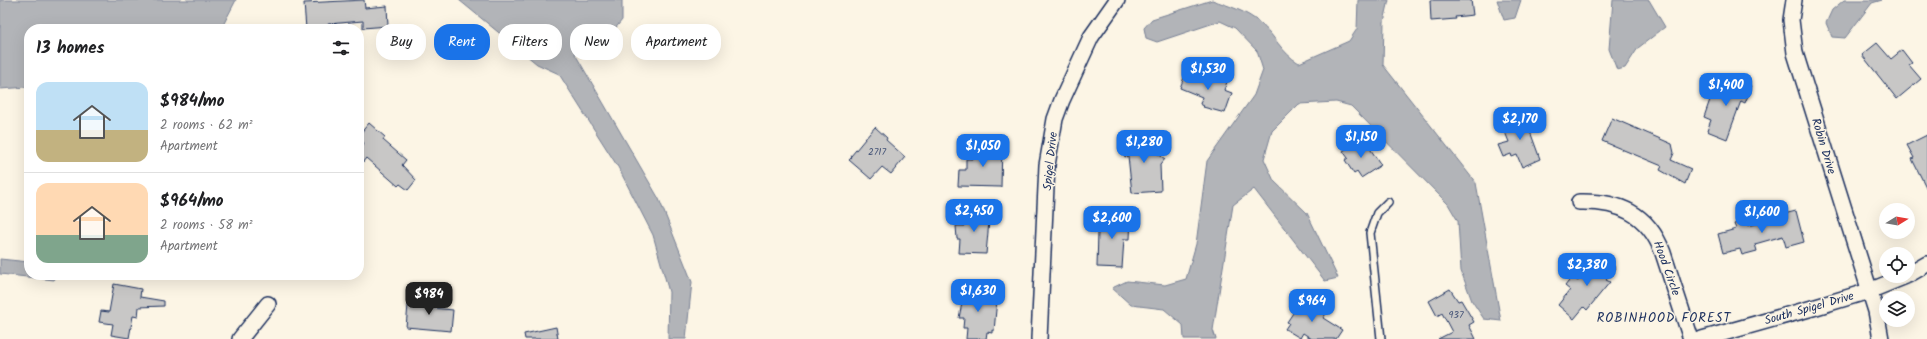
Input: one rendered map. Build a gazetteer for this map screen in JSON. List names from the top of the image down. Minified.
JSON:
{"streets":{"street":["Robin Drive","Spigel Drive","Hood Circle","South Spigel Drive"]},"crossings":[["Robin Drive","South Spigel Drive"]],"districts":["ROBINHOOD FOREST"],"house_numbers":["2717","937"],"north":"right","page":{"chip":["Buy","Rent","Filters","New","Apartment"],"heading":"13 homes","price":["$1,530","$1,400","$2,170","$1,150","$1,280","$1,050","$2,450","$1,600","$2,600","$2,380","$1,630","$984","$964"],"list":[{"name":"$984/mo","note":"2 rooms · 62 m² · Apartment"},{"name":"$964/mo","note":"2 rooms · 58 m² · Apartment"}]}}
